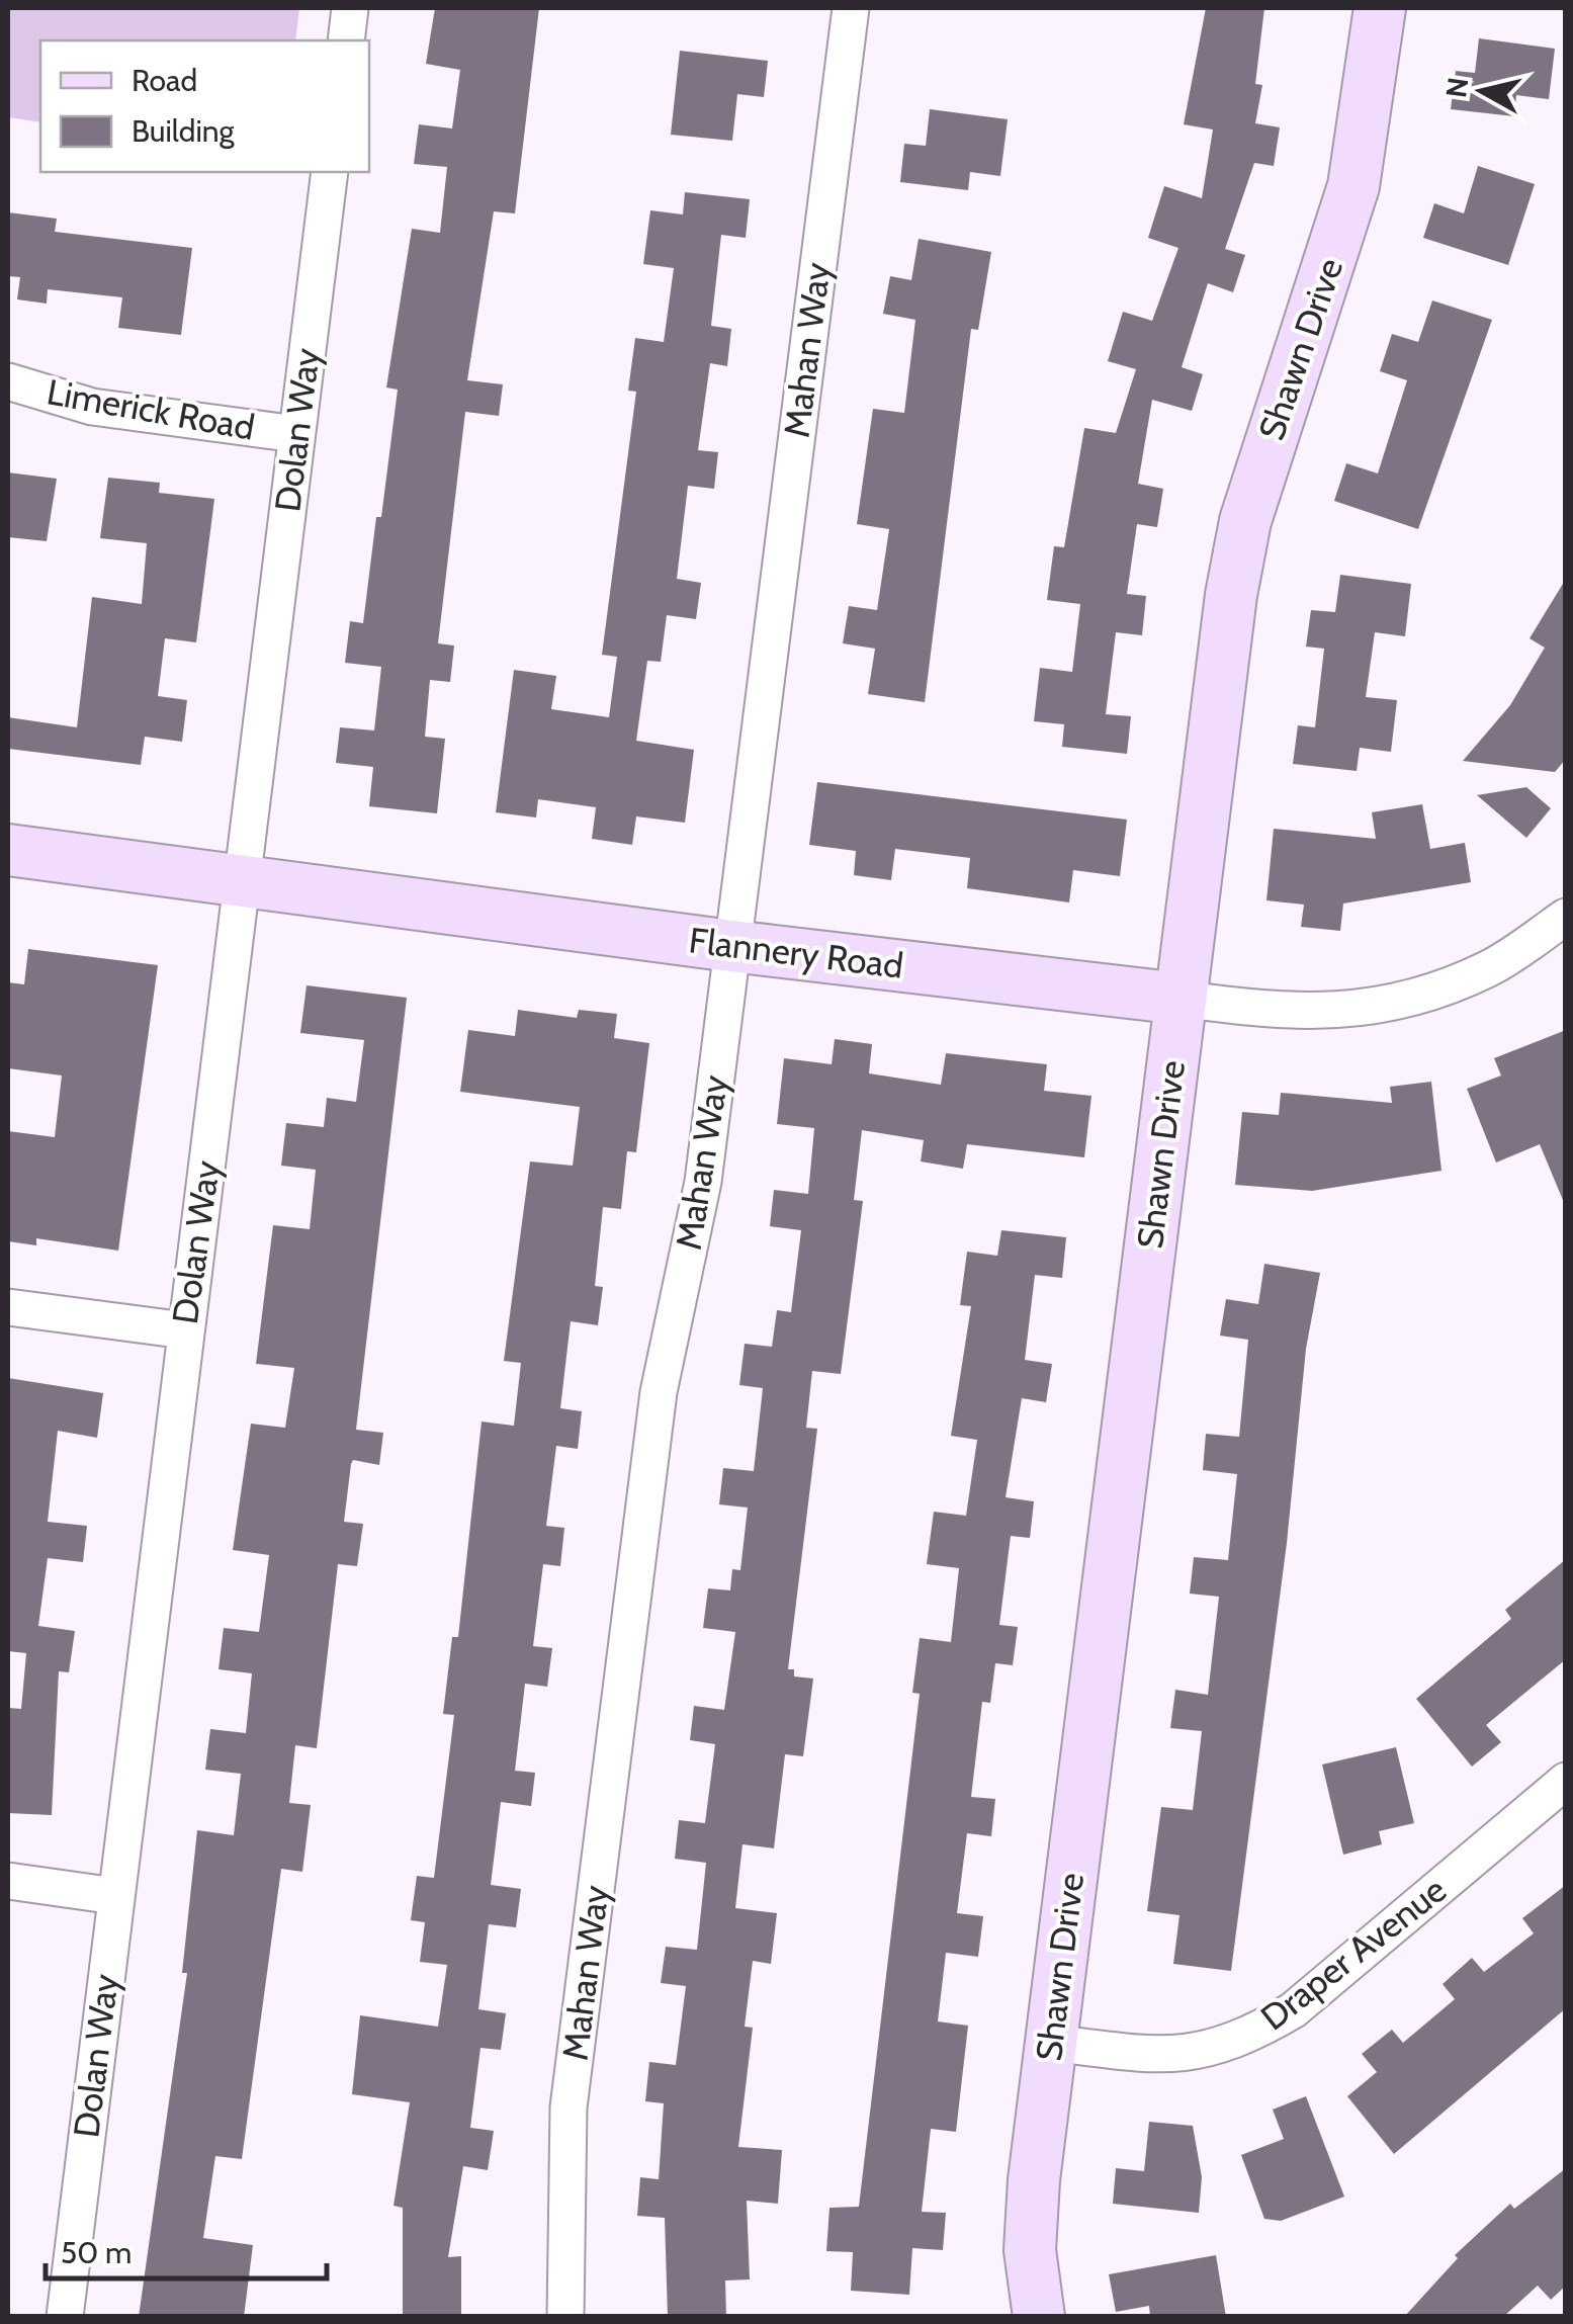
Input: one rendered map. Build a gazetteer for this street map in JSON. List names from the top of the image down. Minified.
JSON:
{"streets":{"street":["Shawn Drive","Mahan Way","Limerick Road","Dolan Way","Flannery Road","Draper Avenue"]},"crossings":[["Shawn Drive","Flannery Road"],["Shawn Drive","Draper Avenue"],["Mahan Way","Flannery Road"],["Limerick Road","Dolan Way"],["Dolan Way","Flannery Road"]],"legend":["Road","Building"],"scale_bar":"50 m","north":"left"}
